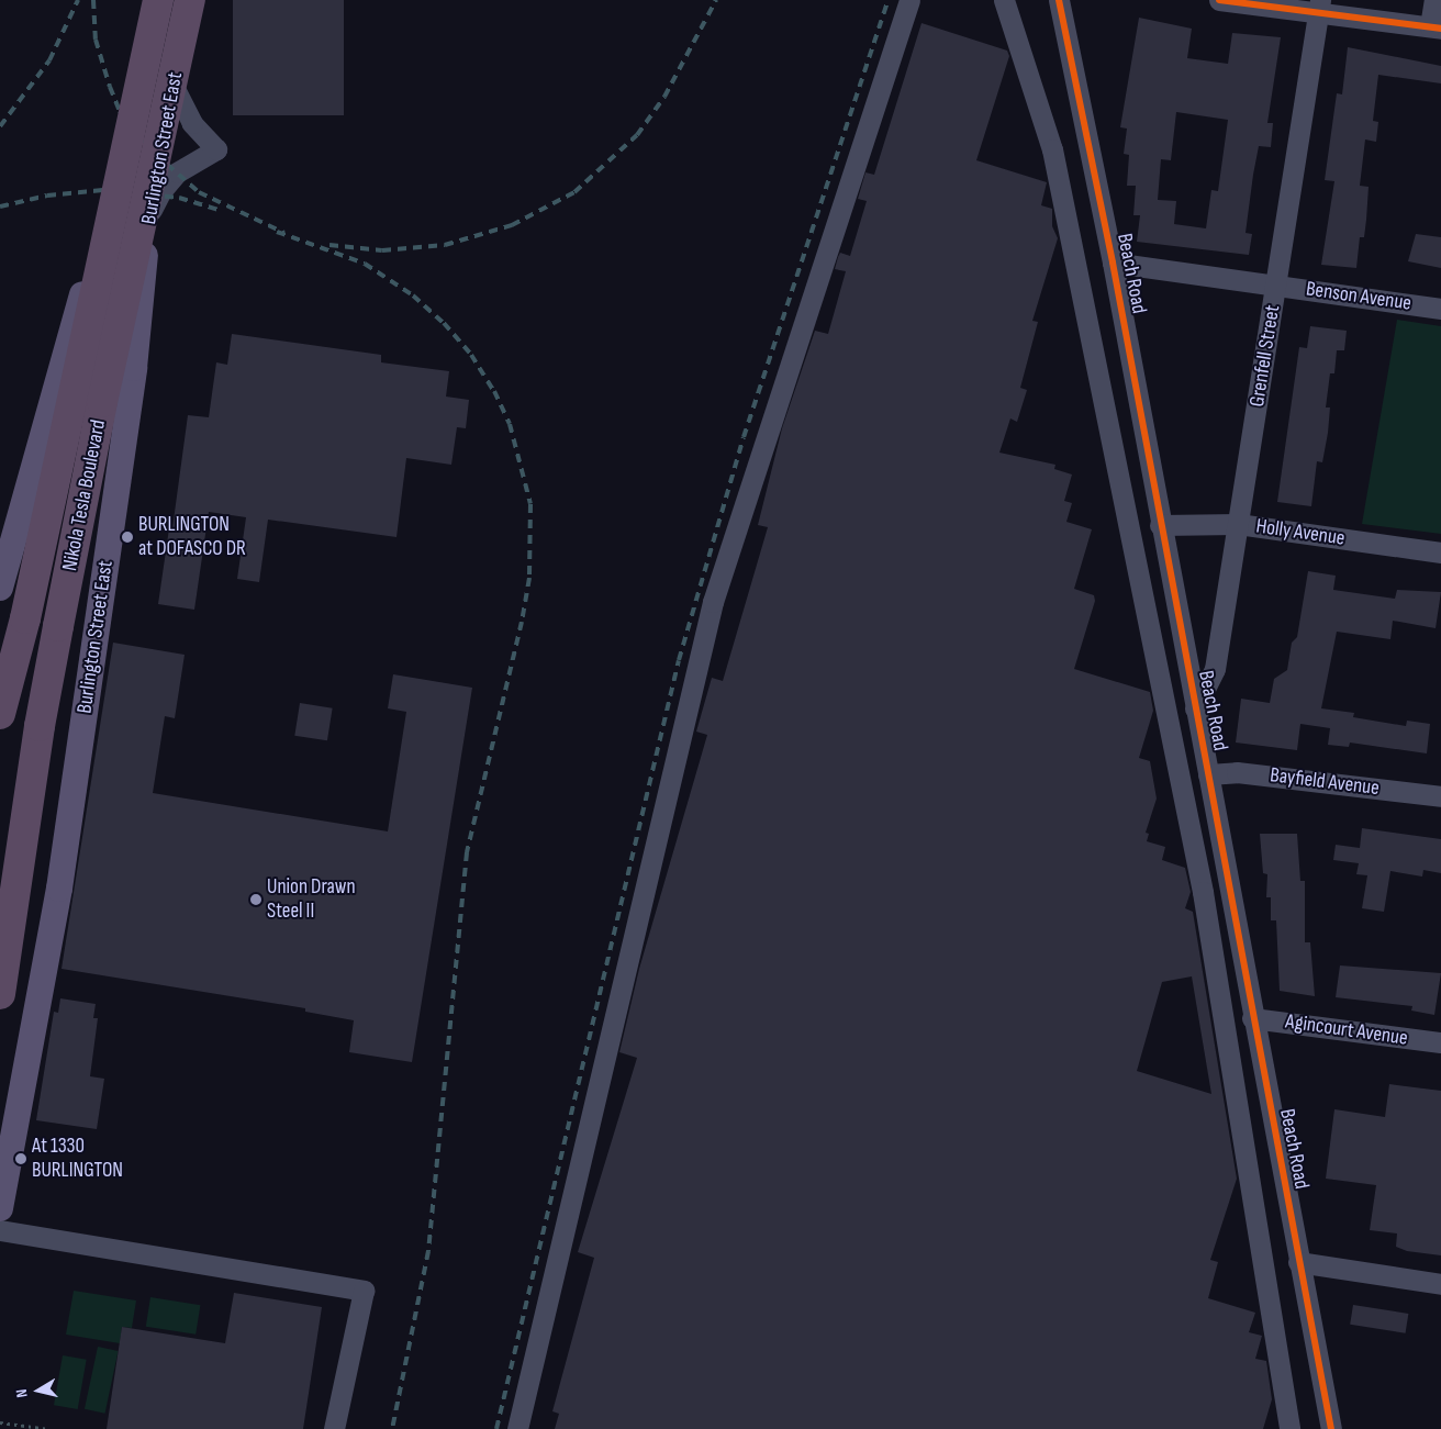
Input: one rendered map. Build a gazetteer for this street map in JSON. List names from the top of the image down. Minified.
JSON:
{"streets":{"highway":["Nikola Tesla Boulevard"],"main road":["Burlington Street East"],"street":["Beach Road","Benson Avenue","Grenfell Street","Holly Avenue","Bayfield Avenue","Agincourt Avenue"]},"crossings":[["Burlington Street East","Nikola Tesla Boulevard"],["Beach Road","Benson Avenue"],["Beach Road","Grenfell Street"],["Beach Road","Holly Avenue"],["Beach Road","Bayfield Avenue"],["Beach Road","Agincourt Avenue"],["Benson Avenue","Grenfell Street"],["Grenfell Street","Holly Avenue"]],"places":["BURLINGTON at DOFASCO DR","Union Drawn Steel II","At 1330 BURLINGTON"],"north":"left"}
